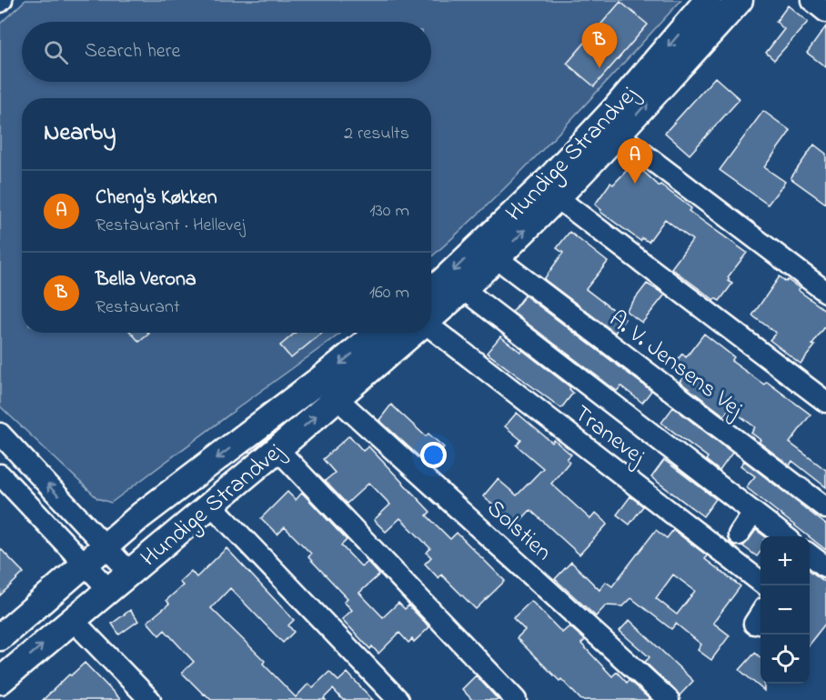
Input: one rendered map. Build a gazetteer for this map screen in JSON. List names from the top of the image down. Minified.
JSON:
{"streets":{"main road":["Hundige Strandvej"],"street":["A. V. Jensens Vej","Tranevej","Solstien"]},"crossings":[["Hundige Strandvej","A. V. Jensens Vej"],["Hundige Strandvej","Solstien"]],"page":{"search":"Search here","pins":["B","A"],"heading":["Nearby","2 results"],"list":[{"mark":"A","name":"Cheng's Køkken","note":"Restaurant · Hellevej","value":"130 m"},{"mark":"B","name":"Bella Verona","note":"Restaurant","value":"160 m"}],"map_buttons":["+","−"]}}
